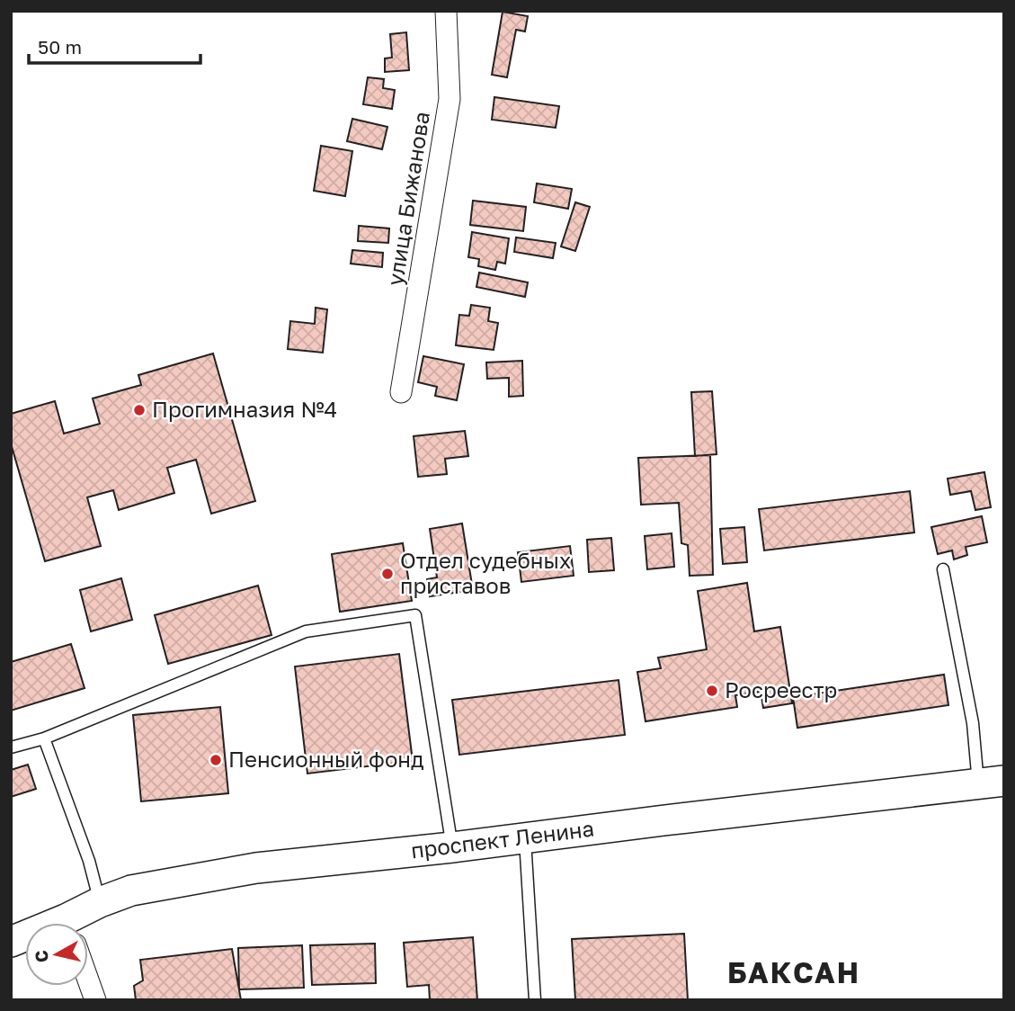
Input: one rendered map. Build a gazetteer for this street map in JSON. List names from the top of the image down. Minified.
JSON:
{"streets":{"main road":["проспект Ленина"],"street":["улица Бижанова"]},"districts":["БАКСАН"],"places":["Прогимназия №4","Отдел судебных приставов","Росреестр","Пенсионный фонд"],"scale_bar":"50 m","north":"left"}
